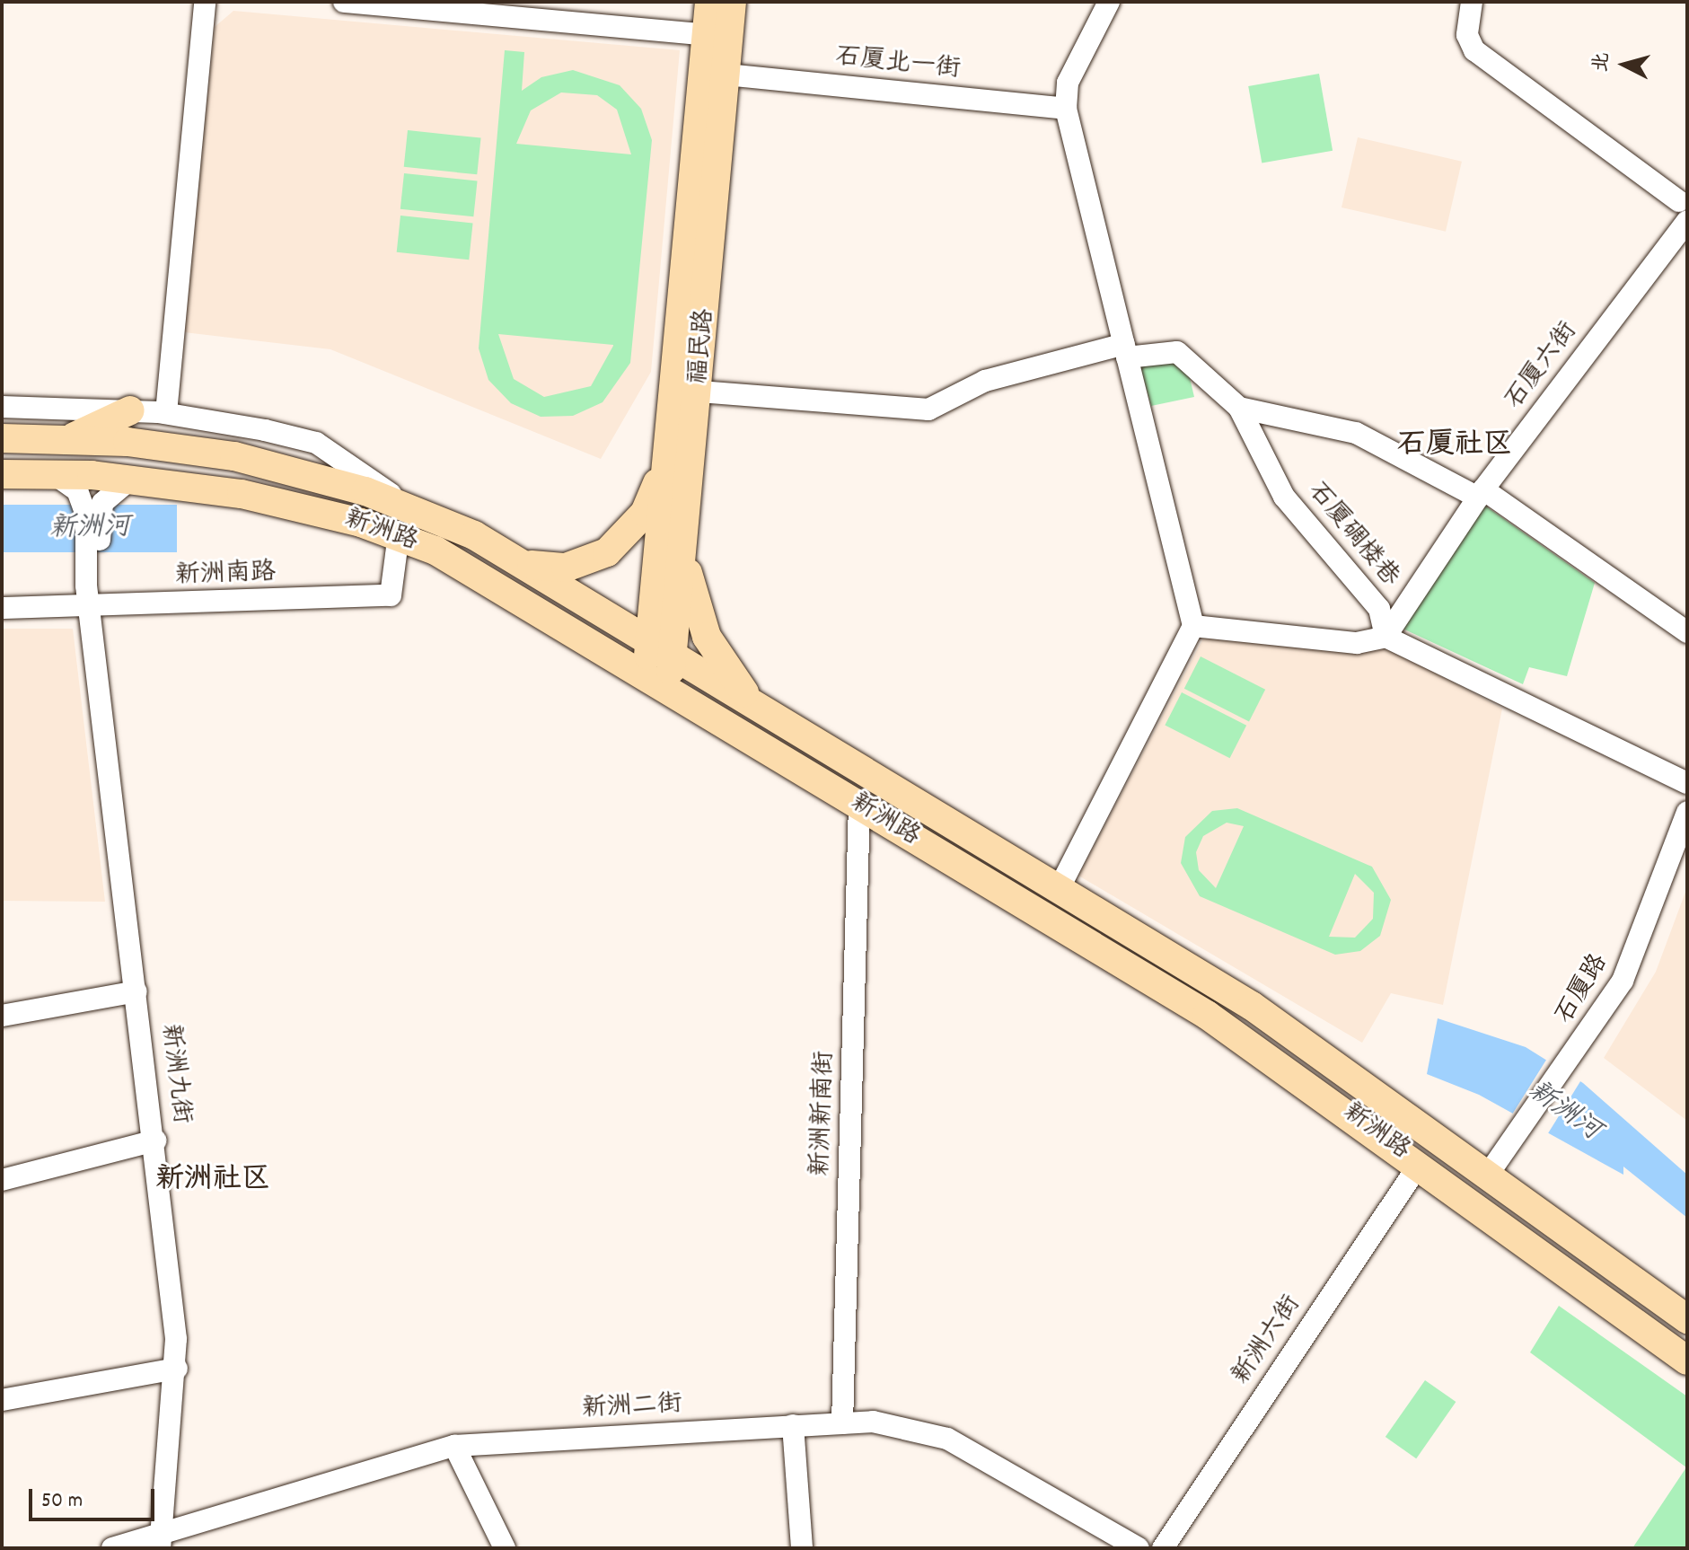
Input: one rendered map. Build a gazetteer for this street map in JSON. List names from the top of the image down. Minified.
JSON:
{"streets":{"main road":["福民路","新洲路"],"street":["石厦北一街","石厦六街","石厦碉楼巷","新洲南路","石厦路","新洲九街","新洲新南街","新洲六街","新洲二街"]},"crossings":[["石厦北一街","福民路"],["福民路","新洲路"],["福民路","石厦碉楼巷"],["石厦六街","石厦碉楼巷"],["新洲路","新洲南路"],["新洲路","石厦路"],["新洲路","新洲九街"],["新洲路","新洲新南街"],["新洲路","新洲六街"],["新洲南路","新洲九街"],["新洲九街","新洲二街"],["新洲新南街","新洲二街"]],"districts":["石厦社区","新洲社区"],"water":["新洲河"],"scale_bar":"50 m","north":"left"}
